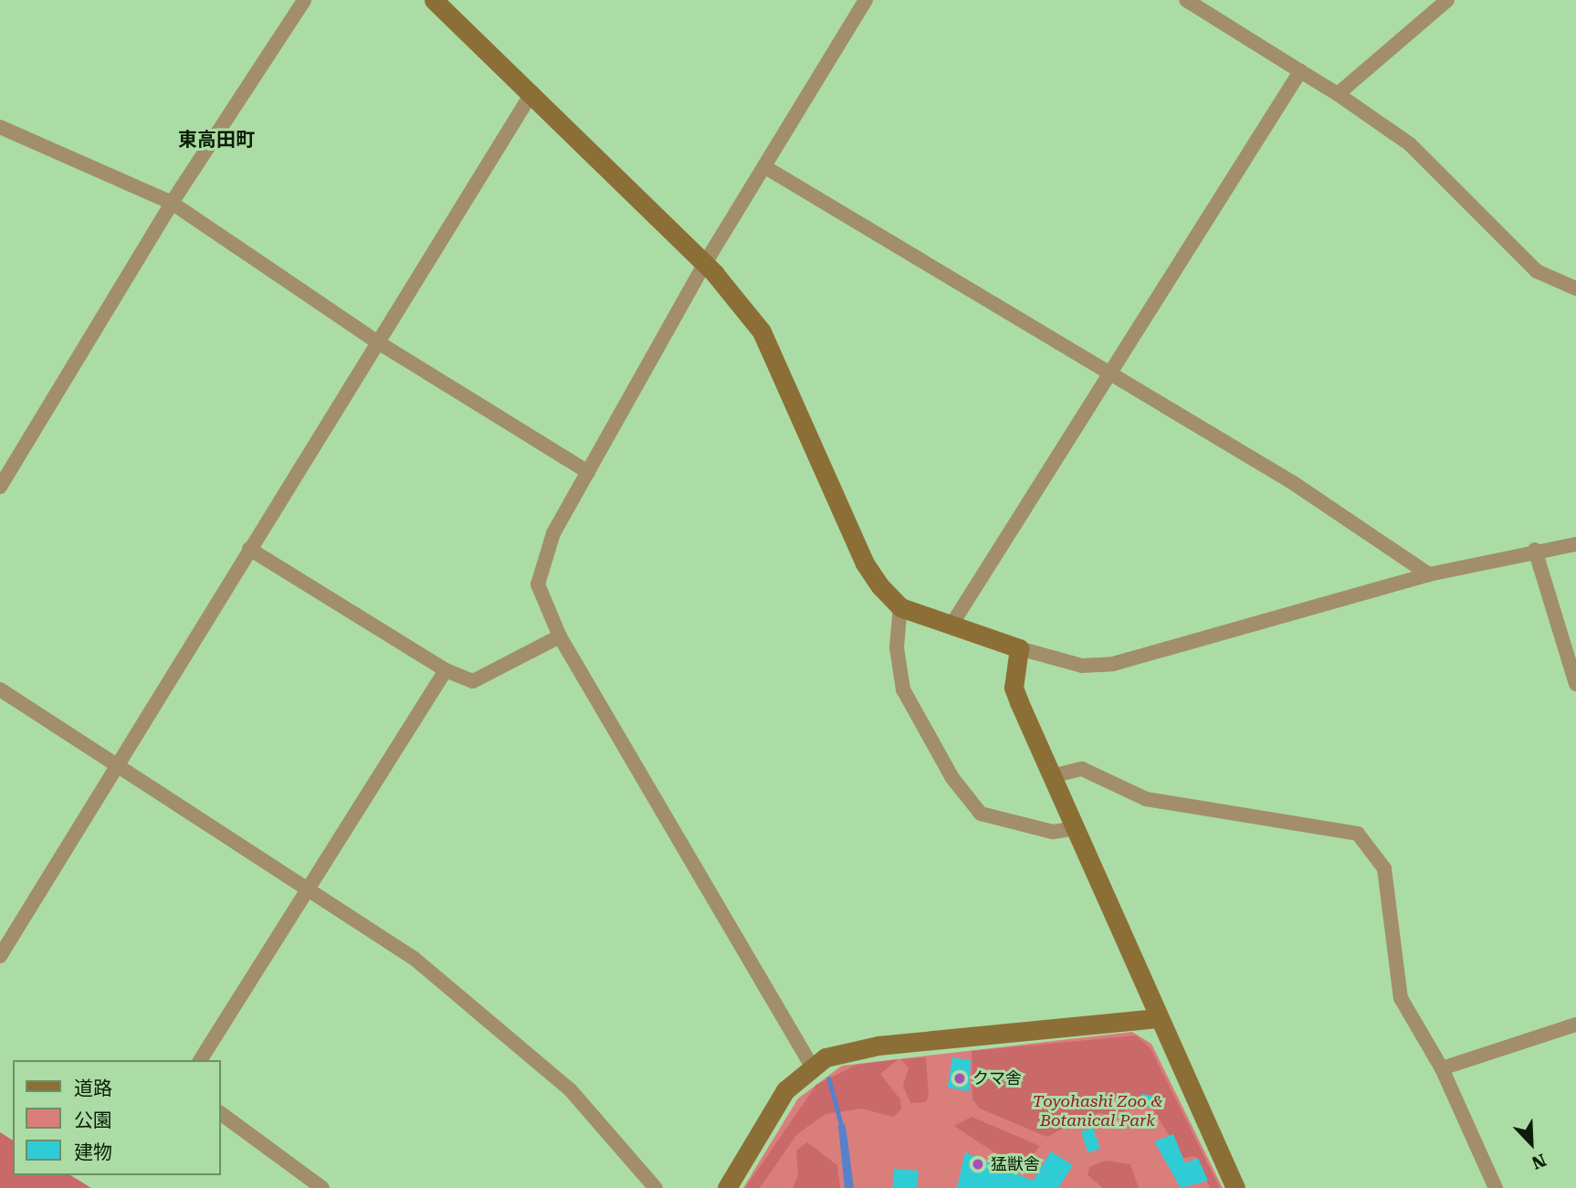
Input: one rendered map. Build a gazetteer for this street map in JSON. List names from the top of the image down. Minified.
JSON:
{"districts":["東高田町"],"parks":["Toyohashi Zoo & Botanical Park"],"places":["クマ舎","猛獣舎"],"legend":["道路","公園","建物"],"north":"bottom right"}
